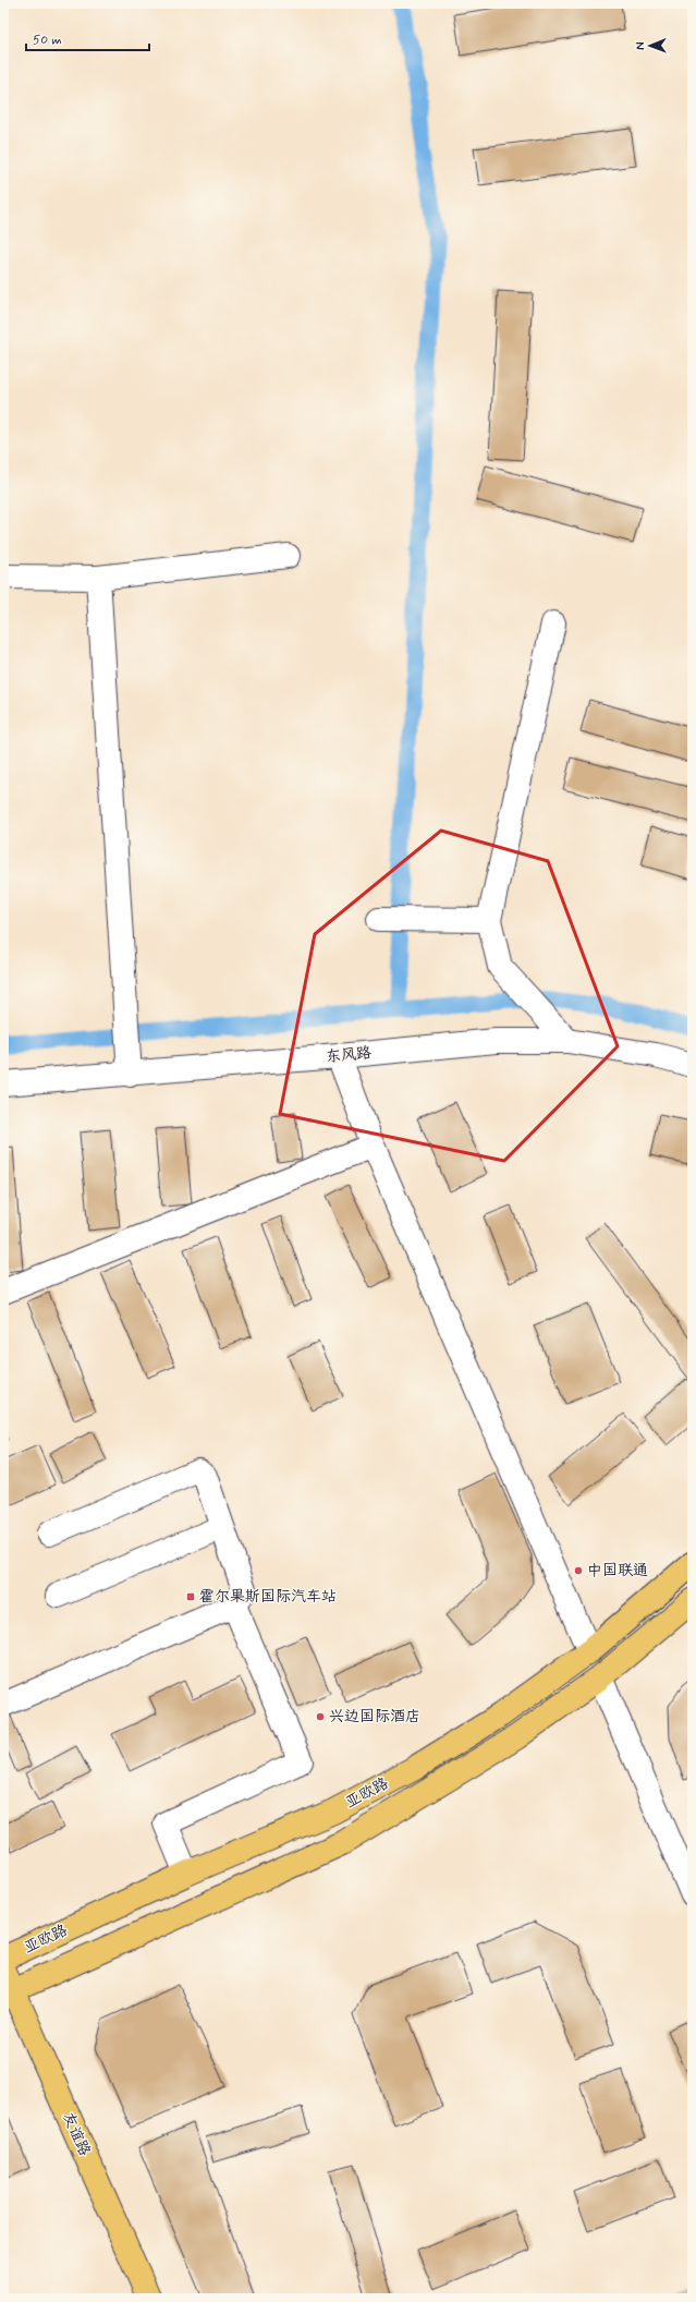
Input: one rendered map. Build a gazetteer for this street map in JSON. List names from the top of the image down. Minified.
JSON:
{"streets":{"main road":["亚欧路","友谊路"],"street":["东风路"]},"crossings":[["亚欧路","友谊路"]],"places":{"other":["中国联通","兴边国际酒店"],"transit":["霍尔果斯国际汽车站"]},"scale_bar":"50 m","north":"left"}
